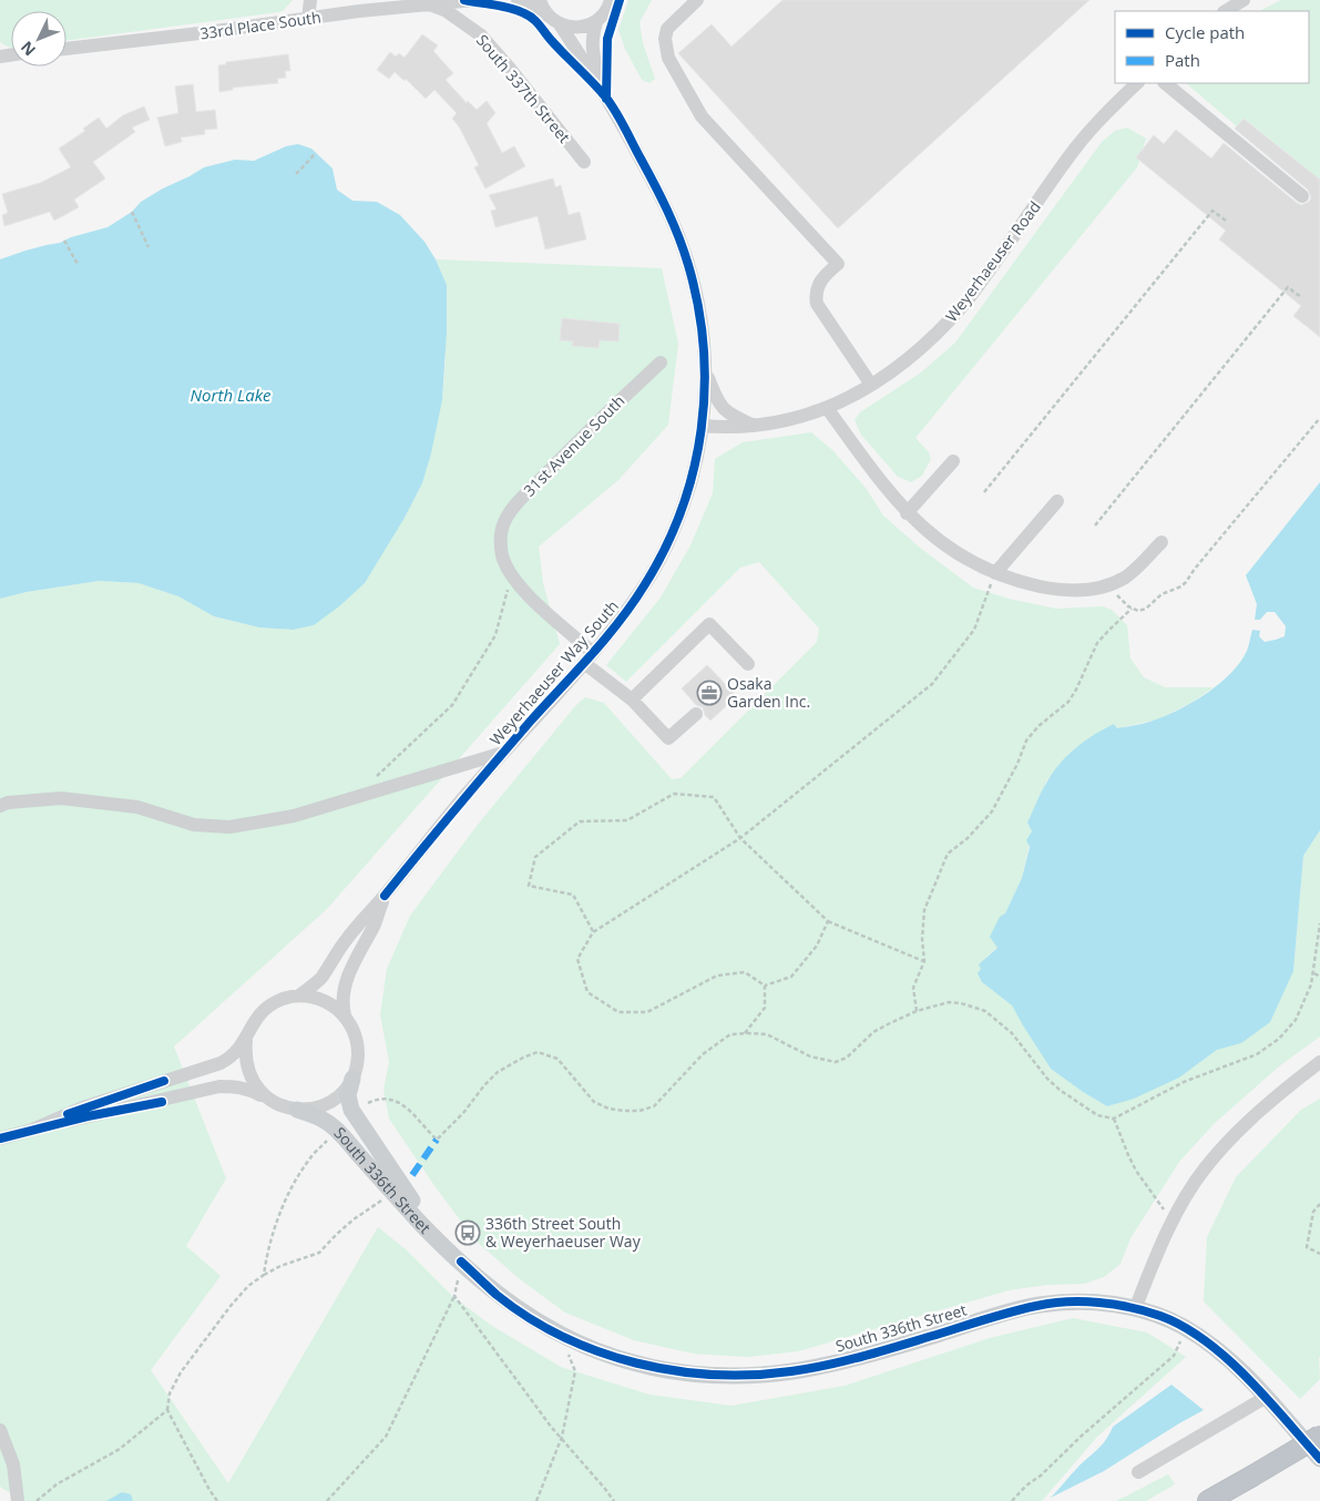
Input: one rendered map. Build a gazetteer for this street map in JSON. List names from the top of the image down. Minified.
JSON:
{"streets":{"main road":["South 336th Street"],"street":["33rd Place South","South 337th Street","Weyerhaeuser Road","31st Avenue South","Weyerhaeuser Way South"]},"crossings":[["33rd Place South","South 337th Street"],["Weyerhaeuser Road","Weyerhaeuser Way South"],["Weyerhaeuser Way South","South 336th Street"]],"water":["North Lake"],"places":{"office":["Osaka Garden Inc."],"bus stop":["336th Street South & Weyerhaeuser Way"]},"legend":["Cycle path","Path"],"north":"bottom left"}
